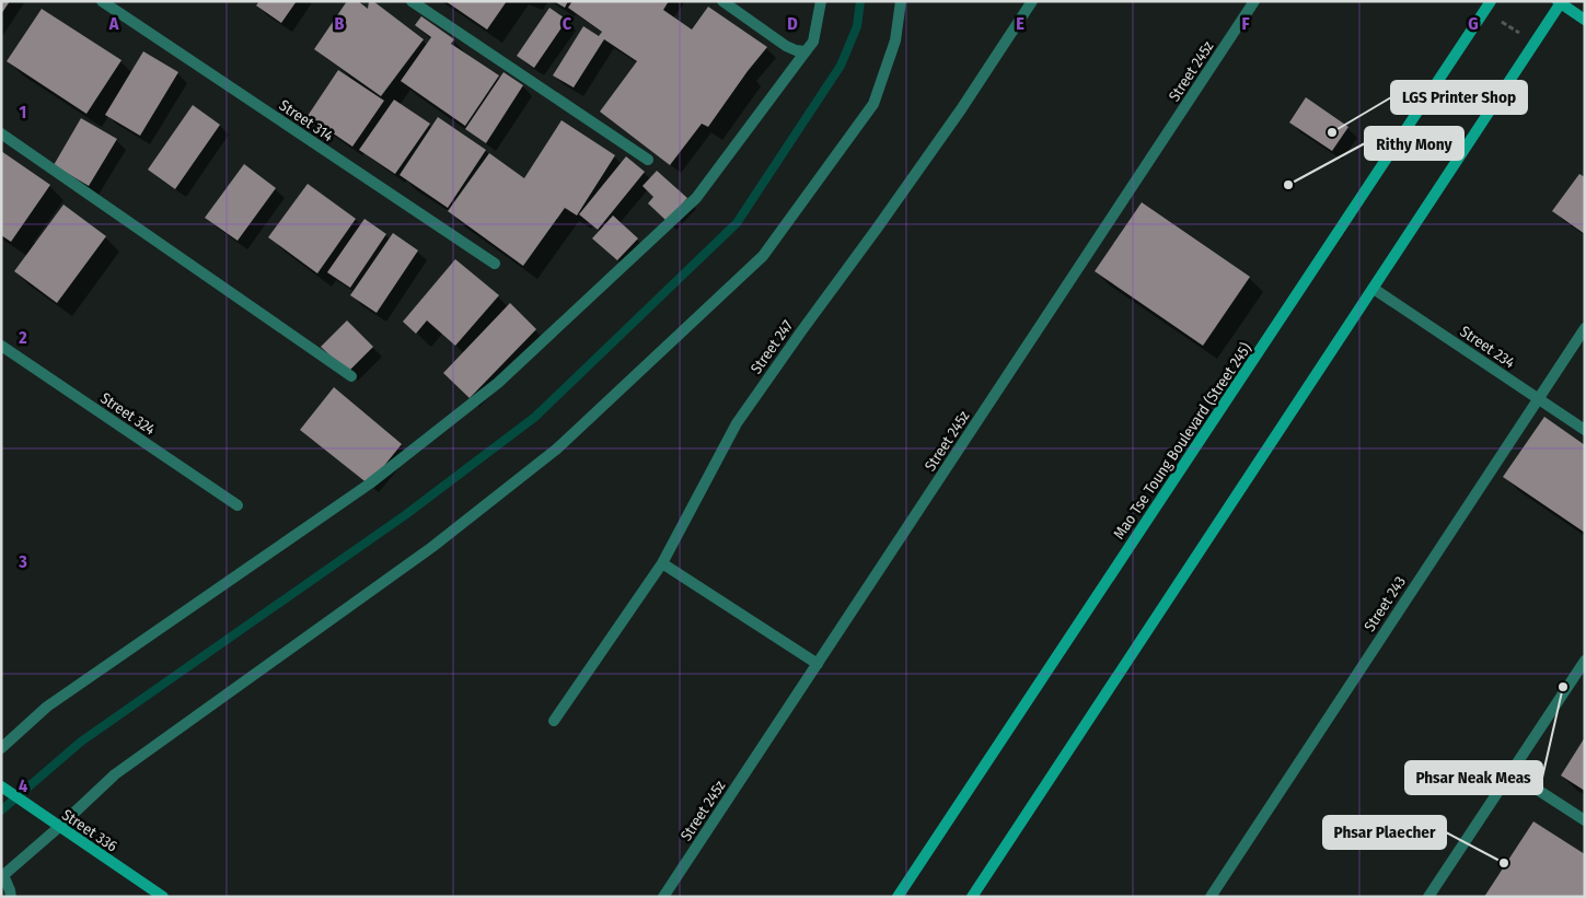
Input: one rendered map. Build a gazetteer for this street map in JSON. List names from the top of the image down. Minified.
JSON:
{"streets":{"main road":["Mao Tse Toung Boulevard (Street 245)","Street 336"],"street":["Street 245z","Street 314","Street 247","Street 234","Street 324","Street 243"]},"crossings":[["Street 234","Street 243"]],"places":["LGS Printer Shop","Rithy Mony","Phsar Neak Meas","Phsar Plaecher"],"grid":{"columns":["A","B","C","D","E","F","G"],"rows":["1","2","3","4"]}}
